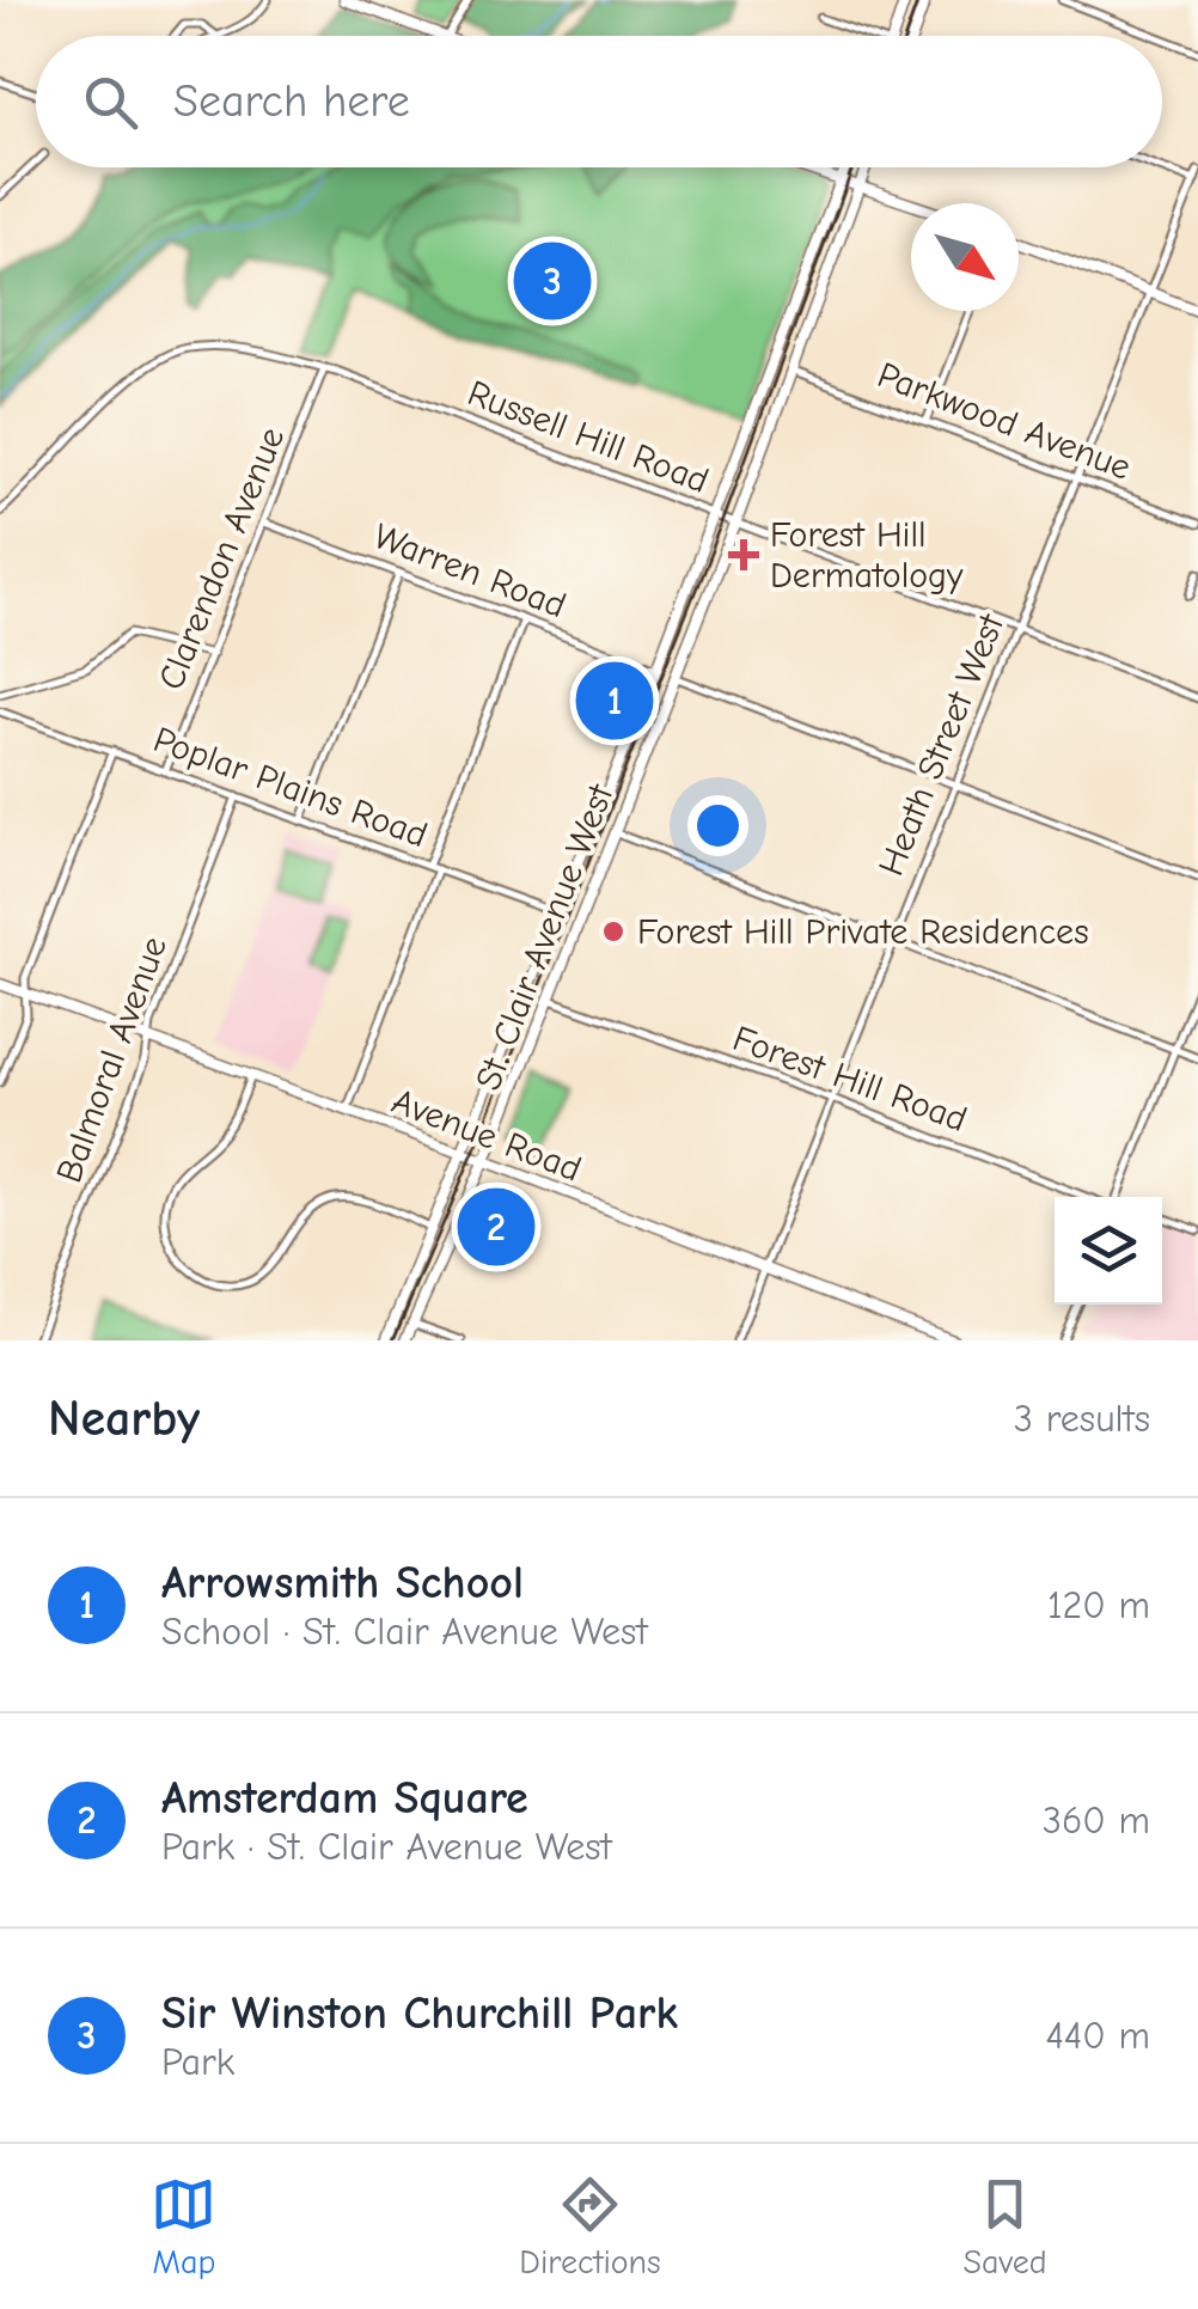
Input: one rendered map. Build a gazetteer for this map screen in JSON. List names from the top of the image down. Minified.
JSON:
{"streets":{"main road":["St. Clair Avenue West","Avenue Road"],"street":["Parkwood Avenue","Russell Hill Road","Clarendon Avenue","Warren Road","Heath Street West","Poplar Plains Road","Balmoral Avenue","Forest Hill Road"]},"crossings":[["Parkwood Avenue","Heath Street West"],["Parkwood Avenue","St. Clair Avenue West"],["Russell Hill Road","Clarendon Avenue"],["Russell Hill Road","Heath Street West"],["Russell Hill Road","St. Clair Avenue West"],["Clarendon Avenue","Warren Road"],["Clarendon Avenue","Poplar Plains Road"],["Warren Road","St. Clair Avenue West"],["Heath Street West","Forest Hill Road"],["Heath Street West","Avenue Road"],["Poplar Plains Road","St. Clair Avenue West"],["Poplar Plains Road","Balmoral Avenue"],["St. Clair Avenue West","Forest Hill Road"],["St. Clair Avenue West","Avenue Road"],["Balmoral Avenue","Avenue Road"]],"places":{"health":["Forest Hill Dermatology"],"other":["Forest Hill Private Residences"]},"north":"bottom right","page":{"search":"Search here","pins":["3","1","2"],"heading":["Nearby","3 results"],"list":[{"mark":"1","name":"Arrowsmith School","note":"School · St. Clair Avenue West","value":"120 m"},{"mark":"2","name":"Amsterdam Square","note":"Park · St. Clair Avenue West","value":"360 m"},{"mark":"3","name":"Sir Winston Churchill Park","note":"Park","value":"440 m"}],"nav":["Map","Directions","Saved"]}}
